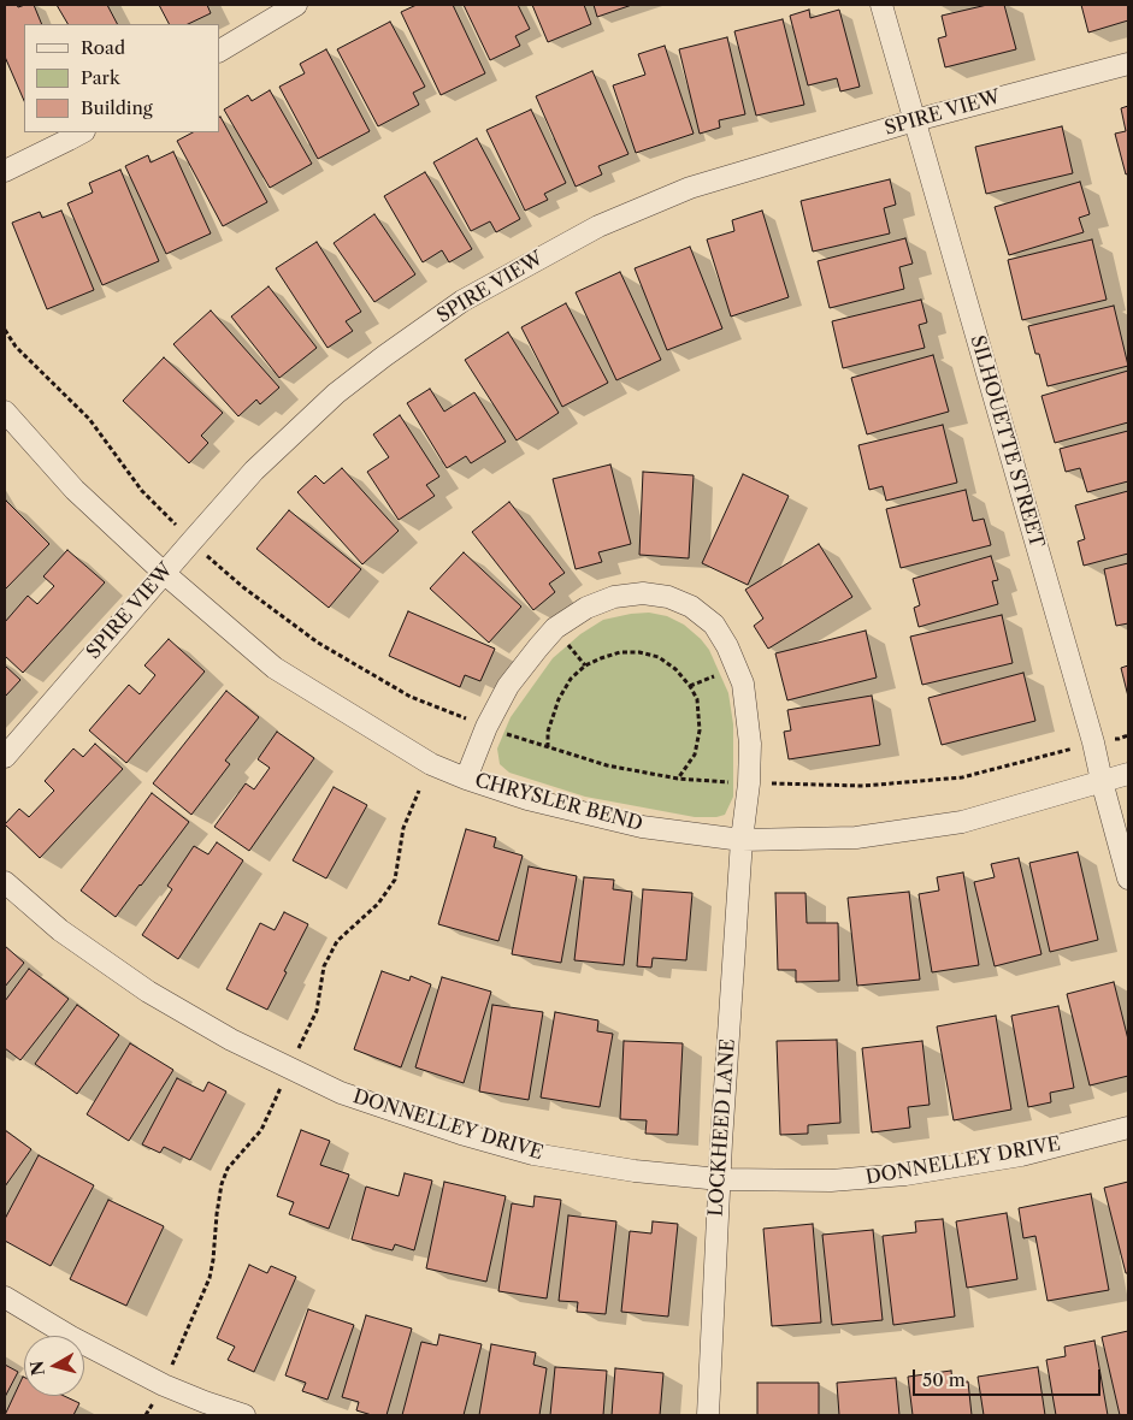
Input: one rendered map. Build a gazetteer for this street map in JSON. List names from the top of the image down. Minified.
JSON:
{"streets":{"street":["SPIRE VIEW","SILHOUETTE STREET","CHRYSLER BEND","DONNELLEY DRIVE","LOCKHEED LANE"]},"crossings":[["SPIRE VIEW","SILHOUETTE STREET"],["SPIRE VIEW","CHRYSLER BEND"],["SILHOUETTE STREET","CHRYSLER BEND"],["CHRYSLER BEND","LOCKHEED LANE"],["DONNELLEY DRIVE","LOCKHEED LANE"]],"legend":["Road","Park","Building"],"scale_bar":"50 m","north":"left"}
